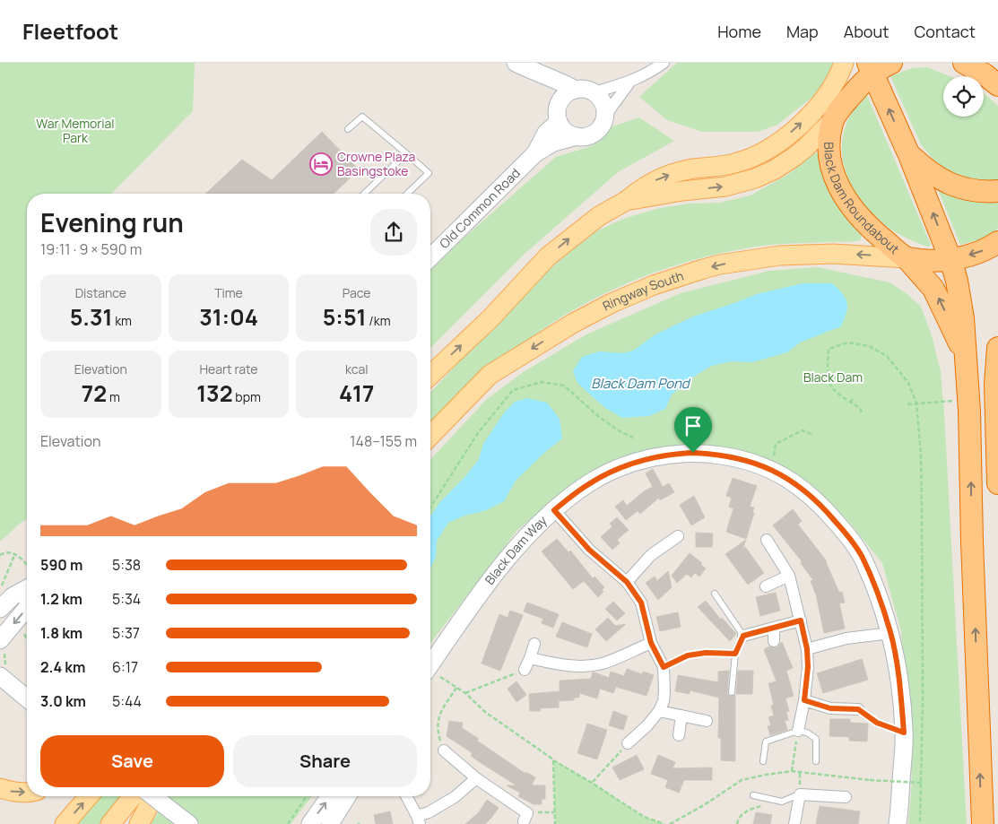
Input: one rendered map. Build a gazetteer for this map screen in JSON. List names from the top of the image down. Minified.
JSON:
{"streets":{"highway":["Black Dam Roundabout"],"main road":["Ringway South"],"street":["Old Common Road","Black Dam Way"]},"crossings":[["Black Dam Roundabout","Ringway South"]],"water":["Black Dam Pond"],"parks":["War Memorial Park","Black Dam"],"places":{"hotel":["Crowne Plaza Basingstoke"]},"page":{"header":"Fleetfoot","nav":["Home","Map","About","Contact"],"heading":["Evening run","19:11 · 9 × 590 m"],"stats":[["Distance","5.31 km"],["Time","31:04"],["Pace","5:51 /km"],["Elevation","72 m"],["Heart rate","132 bpm"],["kcal","417"]],"chart":["Elevation","148–155 m"],"list":[{"name":"590 m","note":"5:38"},{"name":"1.2 km","note":"5:34"},{"name":"1.8 km","note":"5:37"},{"name":"2.4 km","note":"6:17"},{"name":"3.0 km","note":"5:44"}],"buttons":["Save","Share"]}}
